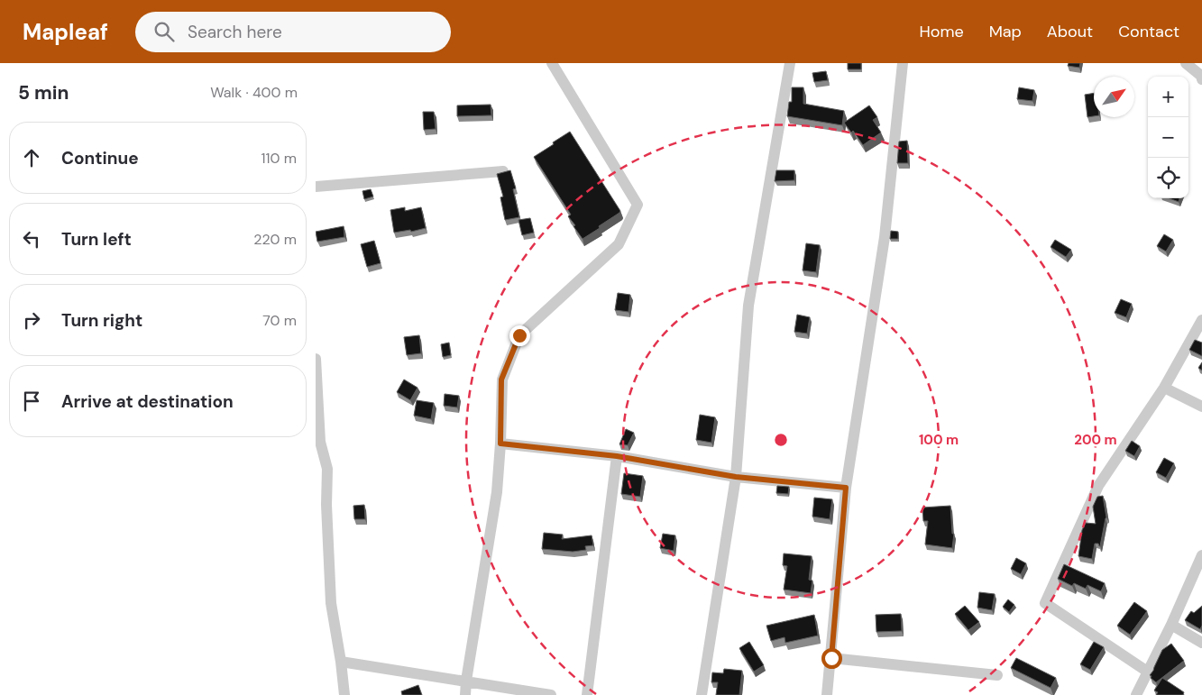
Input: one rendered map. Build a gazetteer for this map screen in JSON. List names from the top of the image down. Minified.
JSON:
{"north":"top right","page":{"header":"Mapleaf","search":"Search here","nav":["Home","Map","About","Contact"],"heading":["5 min","Walk · 400 m"],"map_buttons":["+","−"],"list":[["Continue","110 m"],["Turn left","220 m"],["Turn right","70 m"],"Arrive at destination"]},"rings":["100 m","200 m"]}
